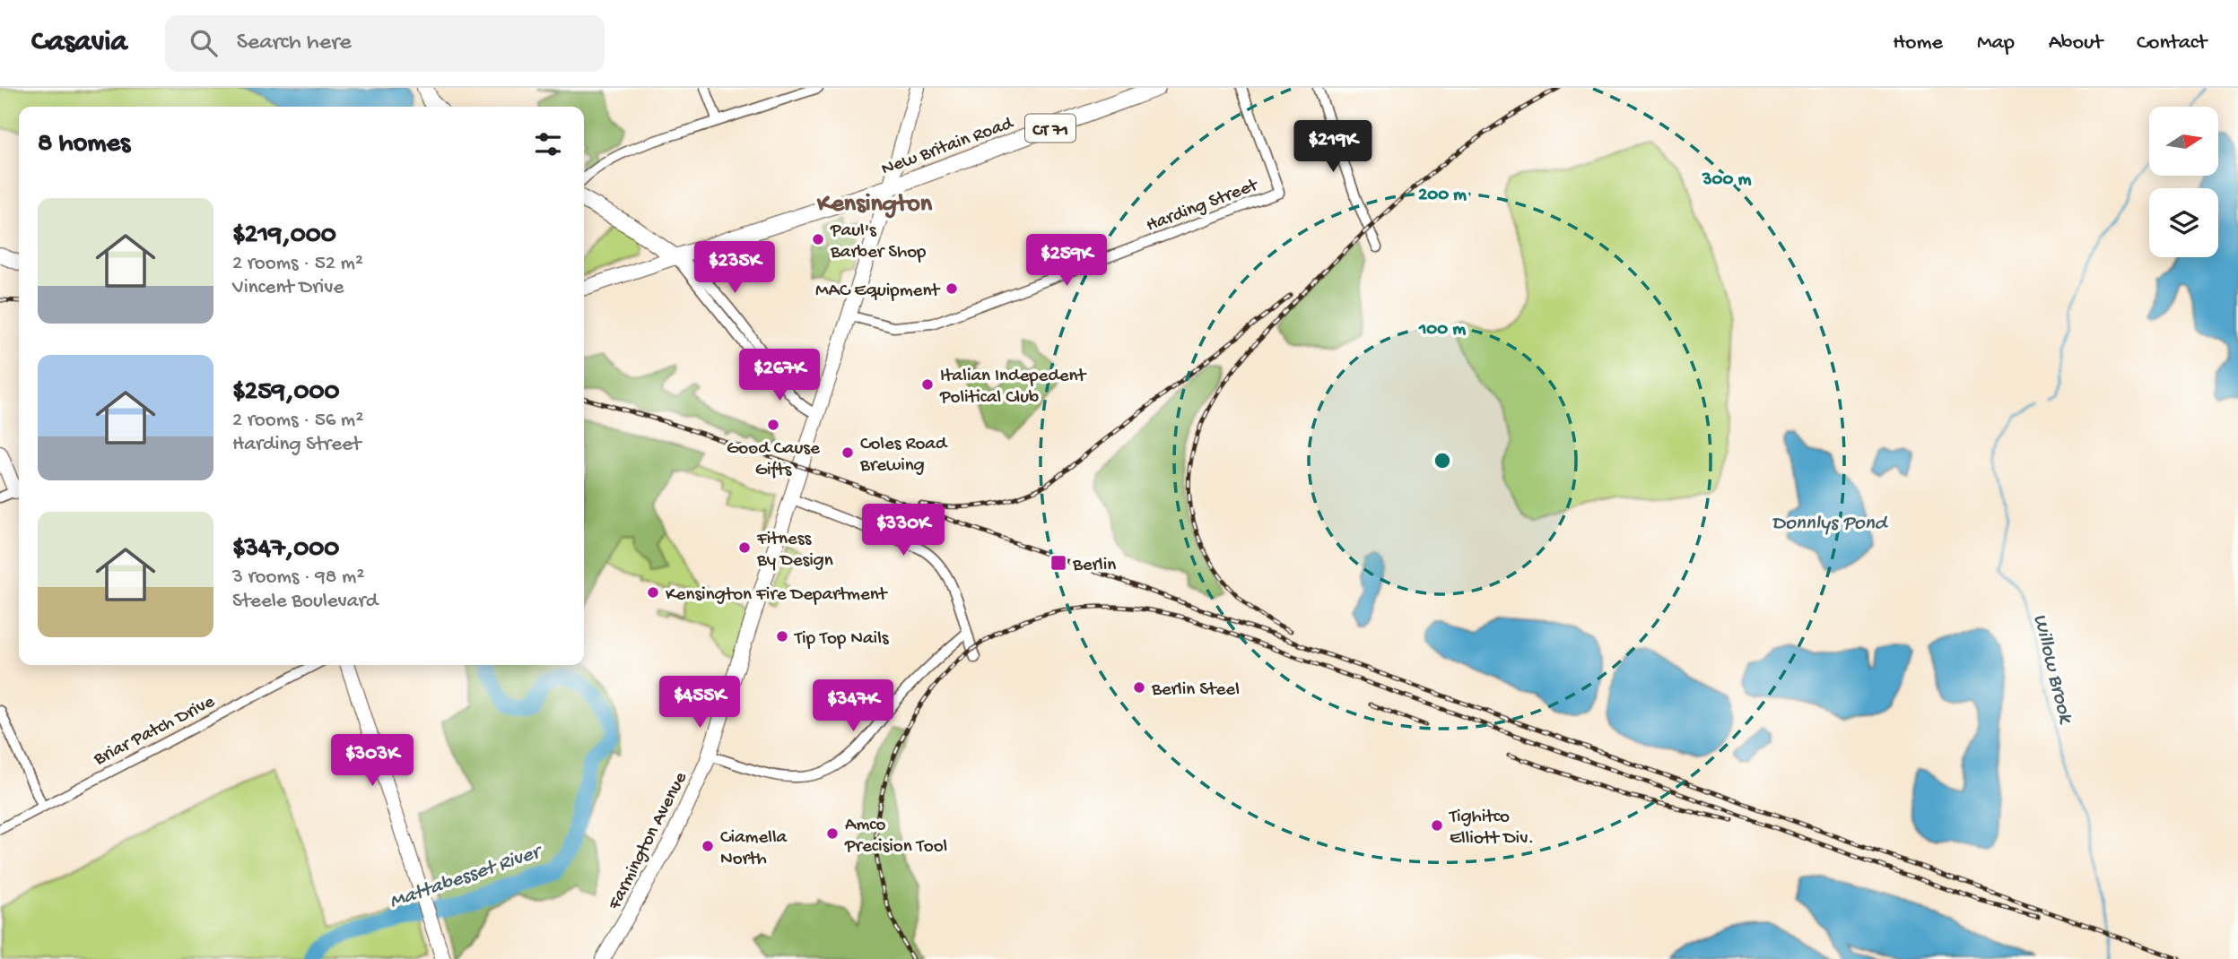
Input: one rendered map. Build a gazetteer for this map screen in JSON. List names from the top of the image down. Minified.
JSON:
{"streets":{"main road":["CT 71","New Britain Road","Farmington Avenue"],"street":["Harding Street","Briar Patch Drive"]},"crossings":[["New Britain Road","Farmington Avenue"],["Harding Street","Farmington Avenue"]],"districts":["Kensington"],"water":["Donnlys Pond","Willow Brook","Mattabesset River"],"places":{"other":["Paul's Barber Shop","MAC Equipment","Italian Indepedent Political Club","Good Cause Gifts","Coles Road Brewing","Fitness By Design","Kensington Fire Department","Tip Top Nails","Berlin Steel","Tighitco Elliott Div.","Amco Precision Tool","Ciamella North"],"transit":["Berlin"]},"north":"right","page":{"header":"Casavia","search":"Search here","nav":["Home","Map","About","Contact"],"heading":"8 homes","price":["$219K","$259K","$235K","$267K","$330K","$455K","$347K","$303K"],"list":[{"name":"$219,000","note":"2 rooms · 52 m² · Vincent Drive"},{"name":"$259,000","note":"2 rooms · 56 m² · Harding Street"},{"name":"$347,000","note":"3 rooms · 98 m² · Steele Boulevard"}]},"rings":["300 m","200 m","100 m"]}
